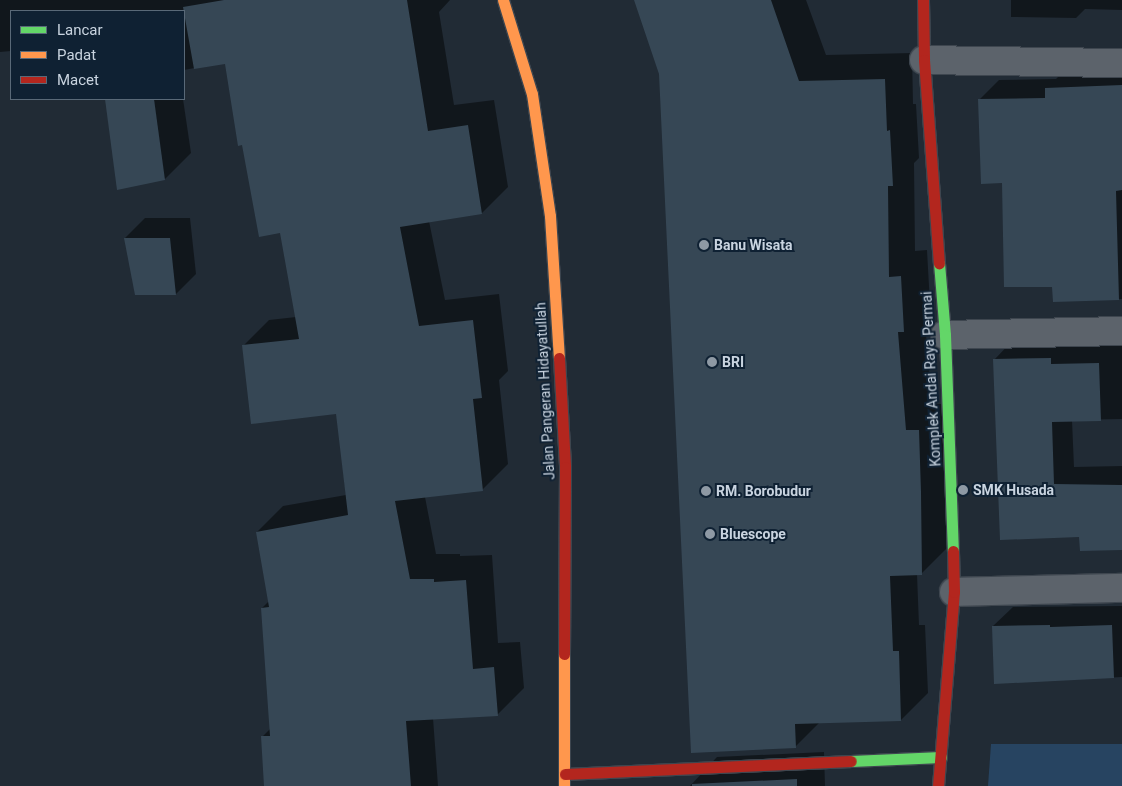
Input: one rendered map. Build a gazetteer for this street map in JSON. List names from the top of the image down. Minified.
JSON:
{"streets":{"street":["Komplek Andai Raya Permai","Jalan Pangeran Hidayatullah"]},"places":["Banu Wisata","BRI","SMK Husada","RM. Borobudur","Bluescope"],"legend":["Lancar","Padat","Macet"]}
